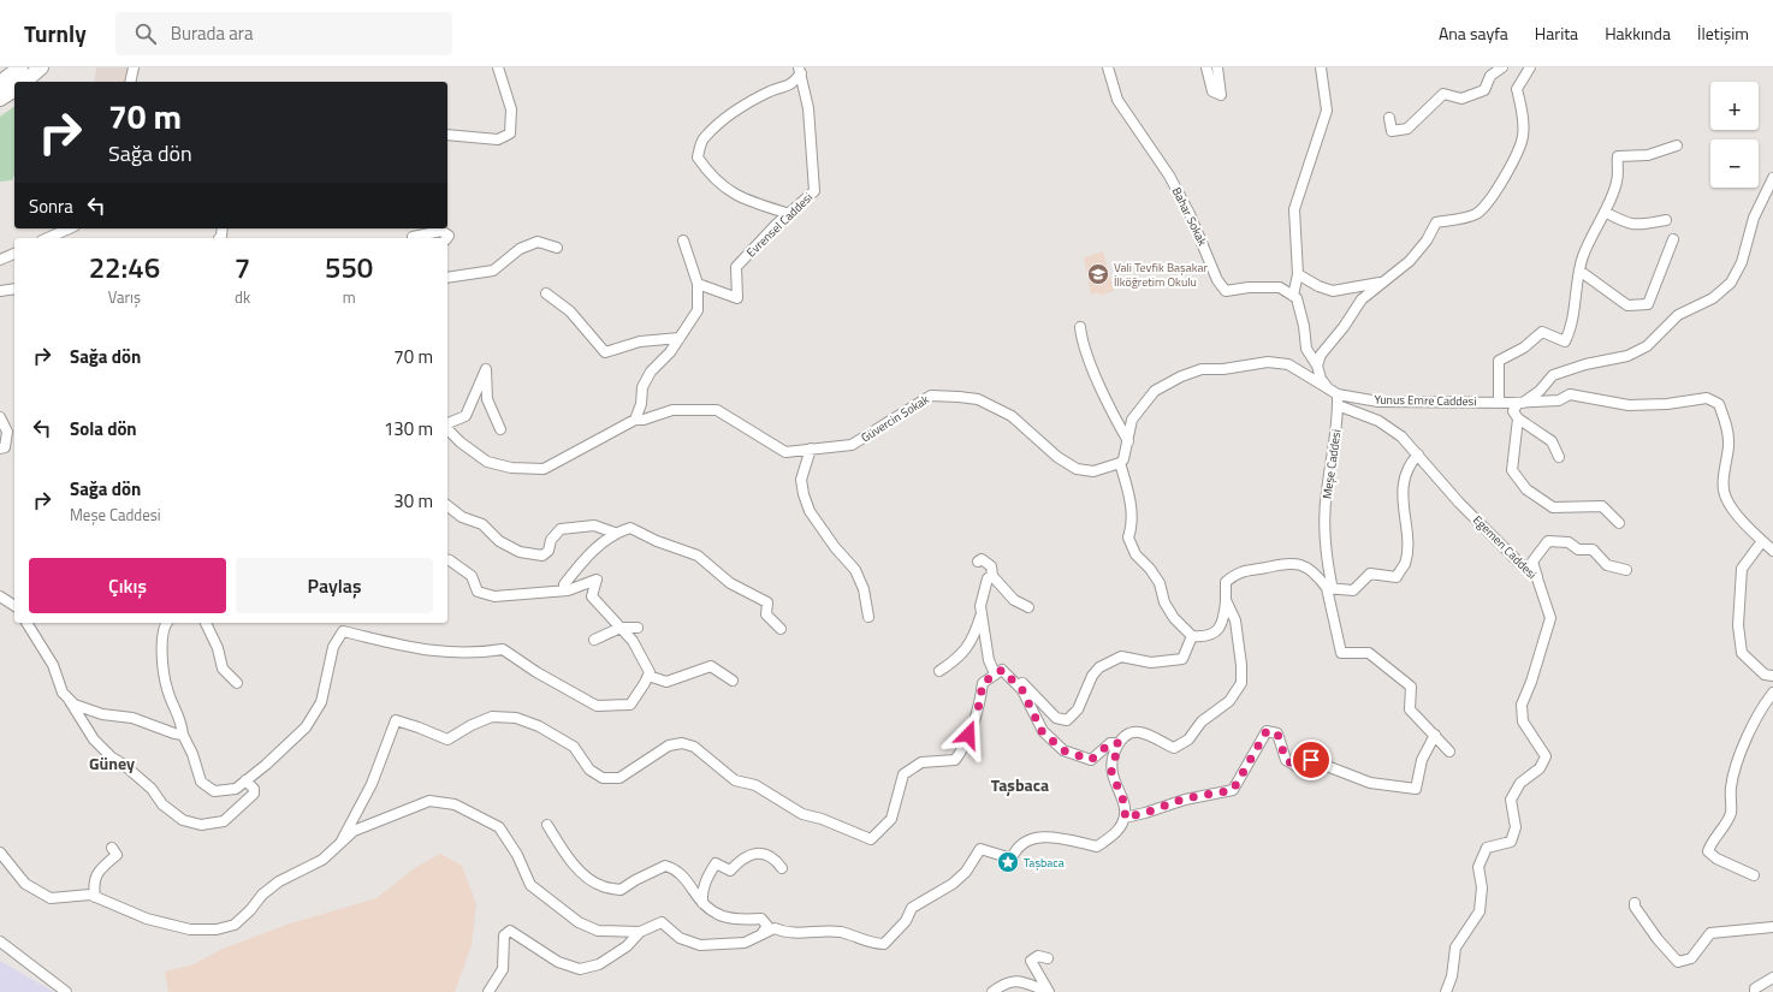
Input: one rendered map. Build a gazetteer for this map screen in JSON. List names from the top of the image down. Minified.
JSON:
{"streets":{"street":["Bahar Sokak","Evrensel Caddesi","Yunus Emre Caddesi","Güvercin Sokak","Meşe Caddesi","Egemen Caddesi"]},"crossings":[["Yunus Emre Caddesi","Meşe Caddesi"],["Meşe Caddesi","Egemen Caddesi"]],"districts":["Güney","Taşbaca"],"places":{"school or university":["Vali Tevfik Başakar İlköğretim Okulu"],"place":["Taşbaca"]},"page":{"header":"Turnly","search":"Burada ara","nav":["Ana sayfa","Harita","Hakkında","İletişim"],"map_buttons":["+","−"],"turn":["70 m","Sağa dön"],"then":"Sonra","eta":["22:46","Varış","7","dk","550","m"],"list":[{"name":"Sağa dön","value":"70 m"},{"name":"Sola dön","value":"130 m"},{"name":"Sağa dön","note":"Meşe Caddesi","value":"30 m"}],"buttons":["Çıkış","Paylaş"]}}
